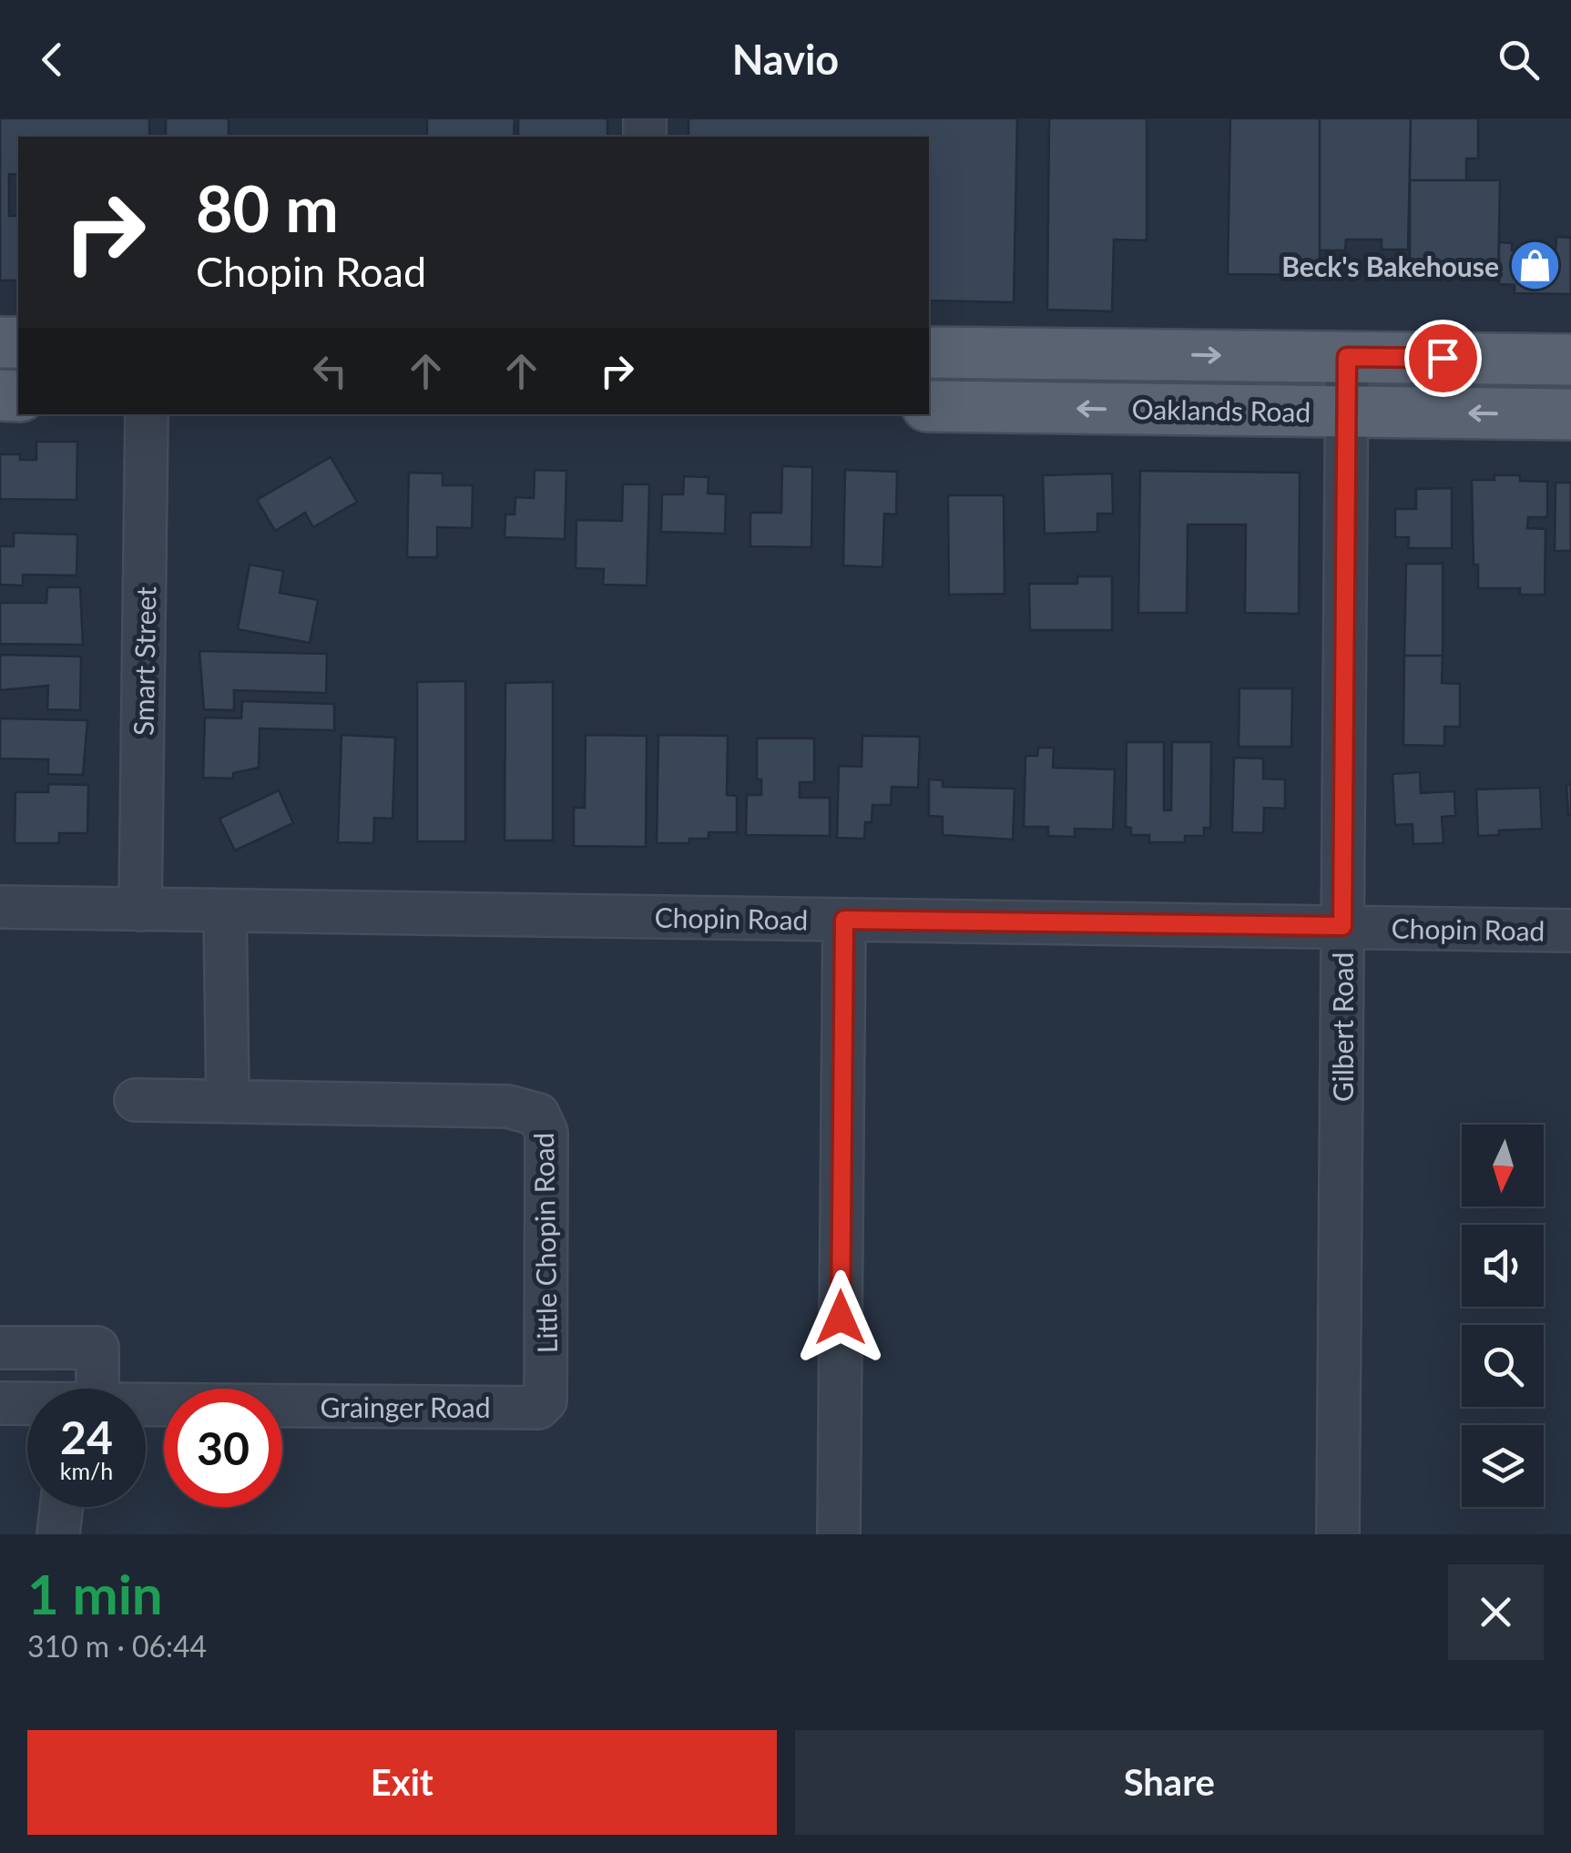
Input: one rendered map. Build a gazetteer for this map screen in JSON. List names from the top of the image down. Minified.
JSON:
{"streets":{"main road":["Oaklands Road"],"street":["Smart Street","Chopin Road","Gilbert Road","Little Chopin Road","Grainger Road"]},"crossings":[["Oaklands Road","Gilbert Road"],["Smart Street","Chopin Road"],["Chopin Road","Gilbert Road"],["Little Chopin Road","Grainger Road"]],"places":{"shop":["Beck's Bakehouse"]},"north":"bottom","page":{"header":"Navio","turn":["80 m","Chopin Road"],"speed":"24 km/h","limit":"30","heading":["1 min","310 m · 06:44"],"buttons":["Exit","Share"]}}
